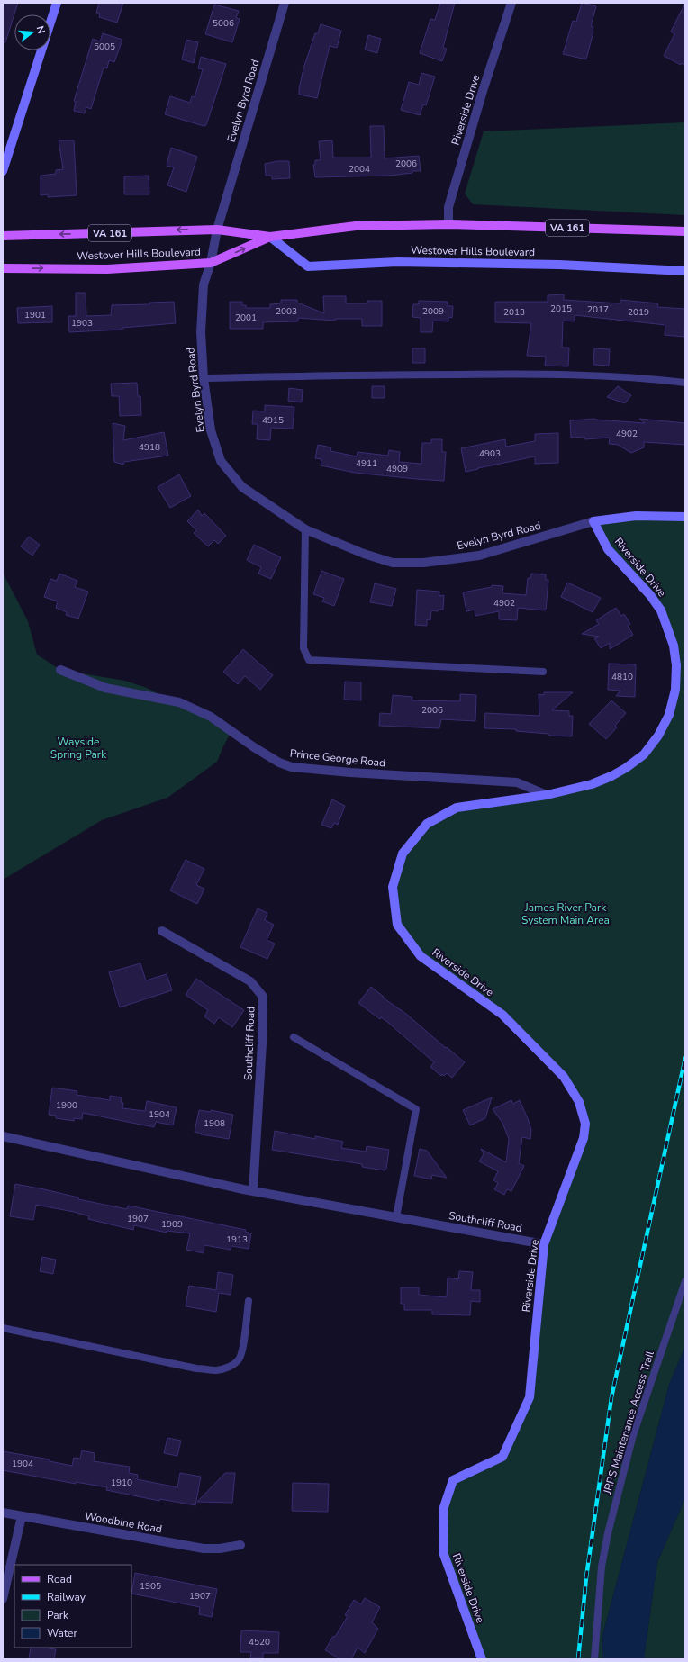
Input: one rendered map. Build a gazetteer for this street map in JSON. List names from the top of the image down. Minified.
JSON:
{"streets":{"main road":["VA 161","Westover Hills Boulevard"],"street":["Evelyn Byrd Road","Riverside Drive","Prince George Road","Southcliff Road","Woodbine Road"],"lane":["JRPS Maintenance Access Trail"]},"crossings":[["Evelyn Byrd Road","Riverside Drive"],["Evelyn Byrd Road","Westover Hills Boulevard"],["Riverside Drive","Westover Hills Boulevard"],["Riverside Drive","Prince George Road"],["Riverside Drive","Southcliff Road"]],"parks":["Wayside Spring Park","James River Park System Main Area"],"house_numbers":["5006","5005","2006","2004","2015","2017","2003","2009","2013","2019","1901","2001","1903","4915","4902","4918","4903","4911","4909","4902","4810","2006","1900","1904","1908","1907","1909","1913","1904","1910","1905","1907","4520"],"legend":["Road","Railway","Park","Water"],"north":"right"}
